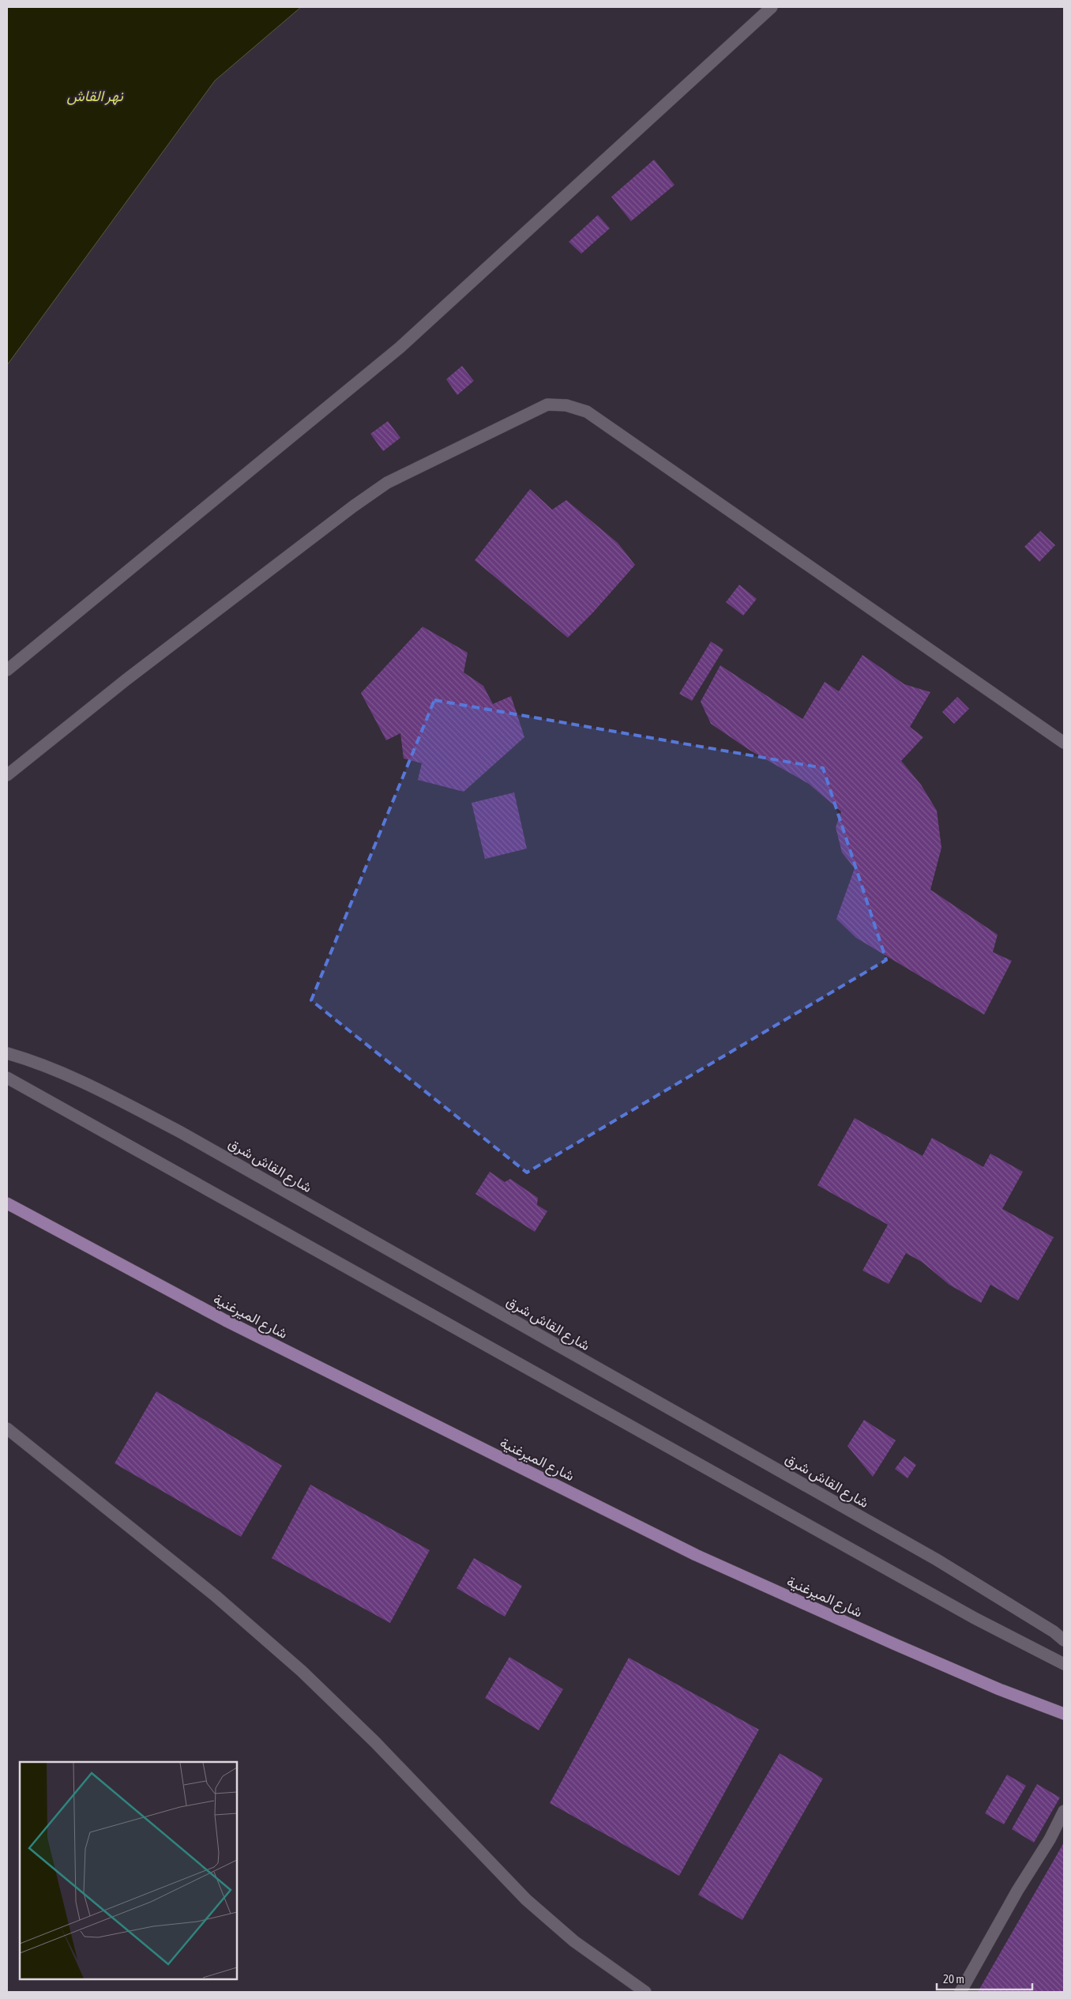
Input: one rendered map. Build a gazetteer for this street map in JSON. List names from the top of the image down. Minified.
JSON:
{"streets":{"main road":["شارع القاش شرق","شارع الميرغنية"]},"water":["نهر القاش"],"scale_bar":"20 m"}
